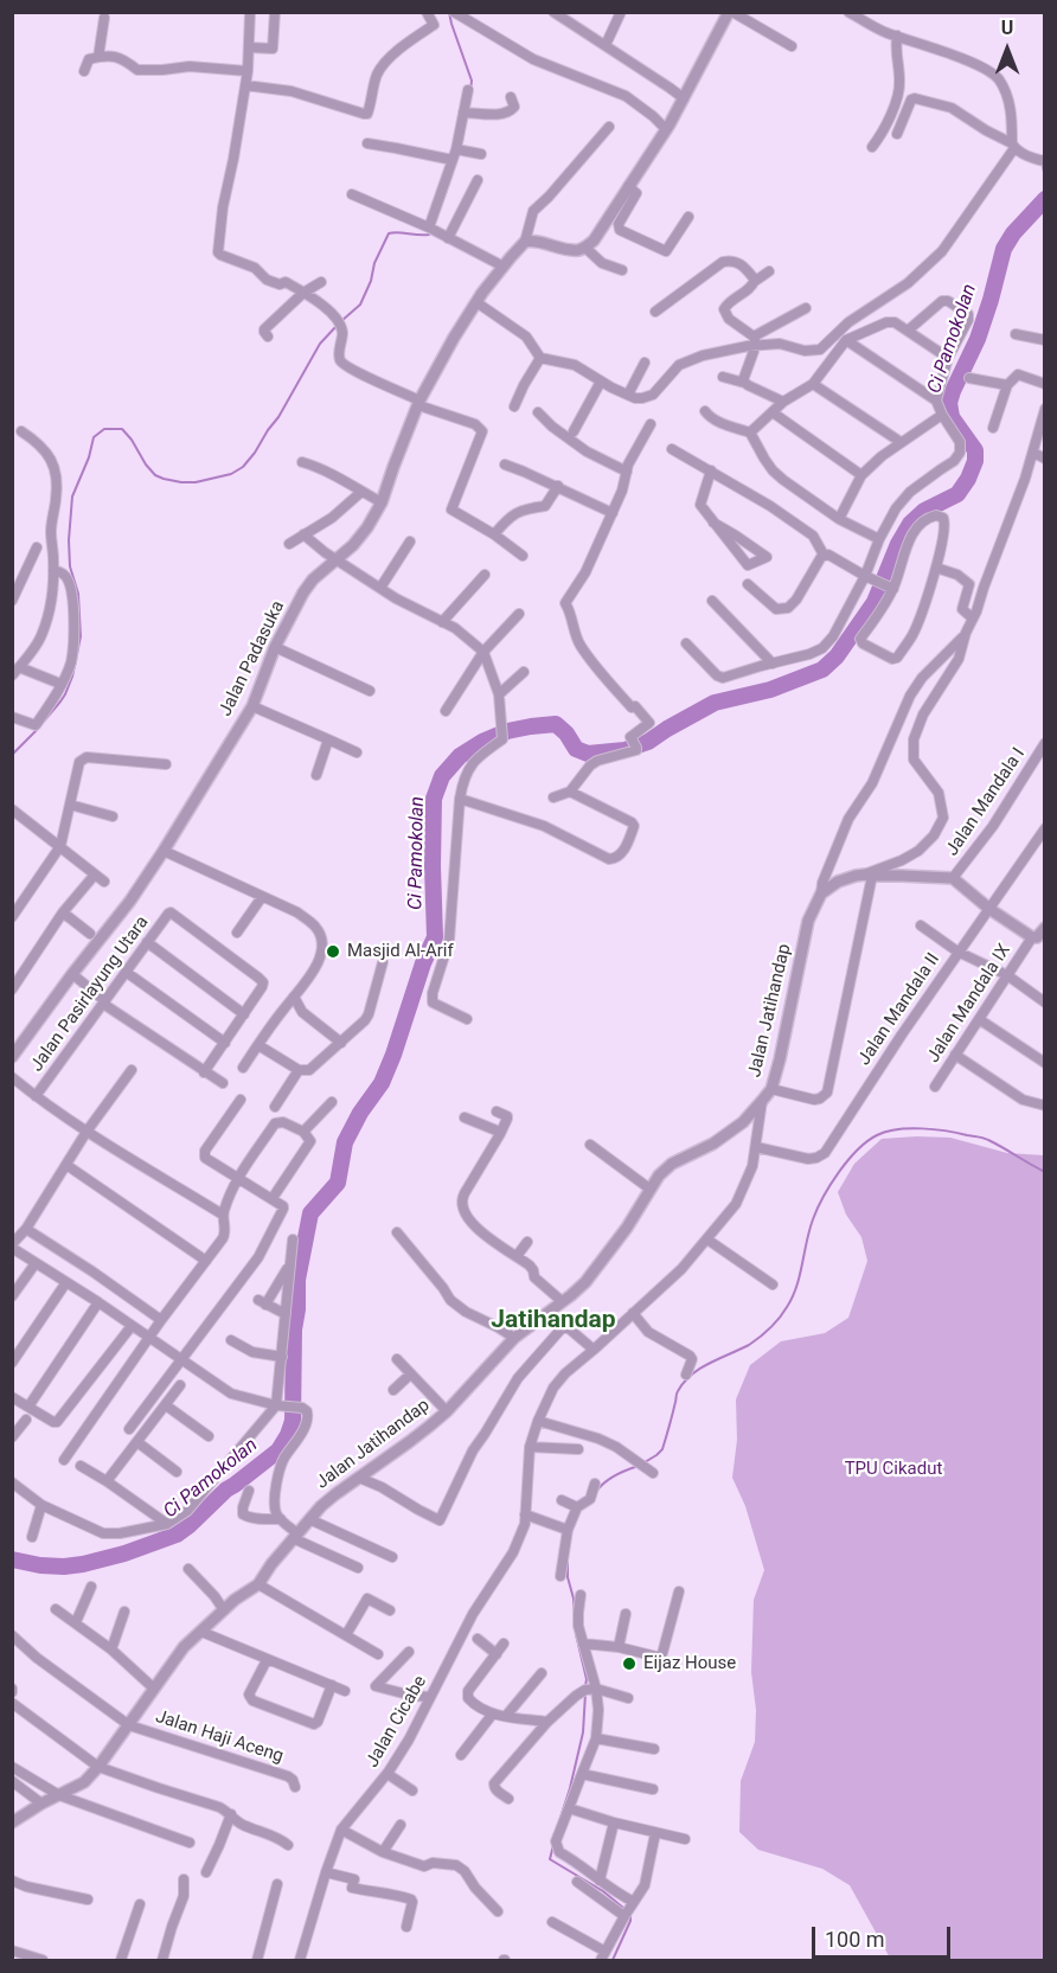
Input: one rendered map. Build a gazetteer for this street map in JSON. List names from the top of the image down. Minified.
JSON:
{"streets":{"street":["Jalan Padasuka","Jalan Mandala I","Jalan Pasirlayung Utara","Jalan Mandala IX","Jalan Mandala II","Jalan Jatihandap","Jalan Cicabe","Jalan Haji Aceng"]},"crossings":[["Jalan Mandala II","Jalan Cicabe"],["Jalan Jatihandap","Jalan Cicabe"],["Jalan Jatihandap","Jalan Haji Aceng"]],"districts":["Jatihandap"],"water":["Ci Pamokolan"],"parks":["TPU Cikadut"],"places":["Masjid Al-Arif","Eijaz House"],"scale_bar":"100 m","north":"top"}
